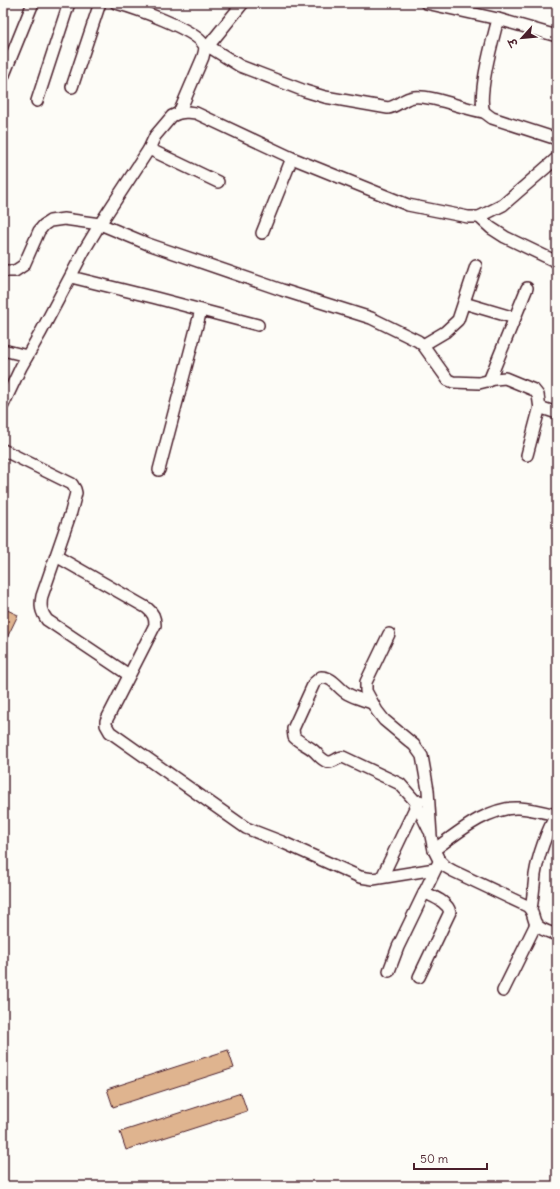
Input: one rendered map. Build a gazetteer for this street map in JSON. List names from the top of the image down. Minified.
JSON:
{"scale_bar":"50 m","north":"bottom left"}
